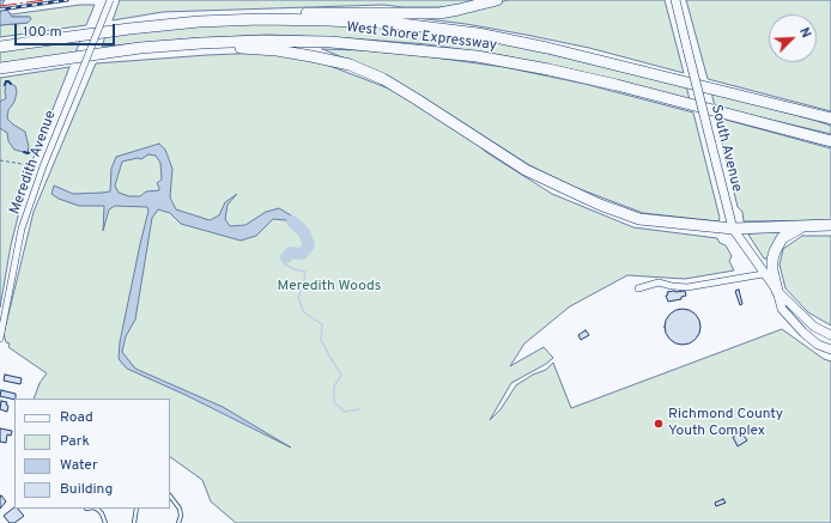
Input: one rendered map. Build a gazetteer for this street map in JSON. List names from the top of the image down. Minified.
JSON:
{"streets":{"highway":["West Shore Expressway"],"street":["South Avenue","Meredith Avenue"]},"parks":["Meredith Woods"],"places":["Richmond County Youth Complex"],"legend":["Road","Park","Water","Building"],"scale_bar":"100 m","north":"top right"}
